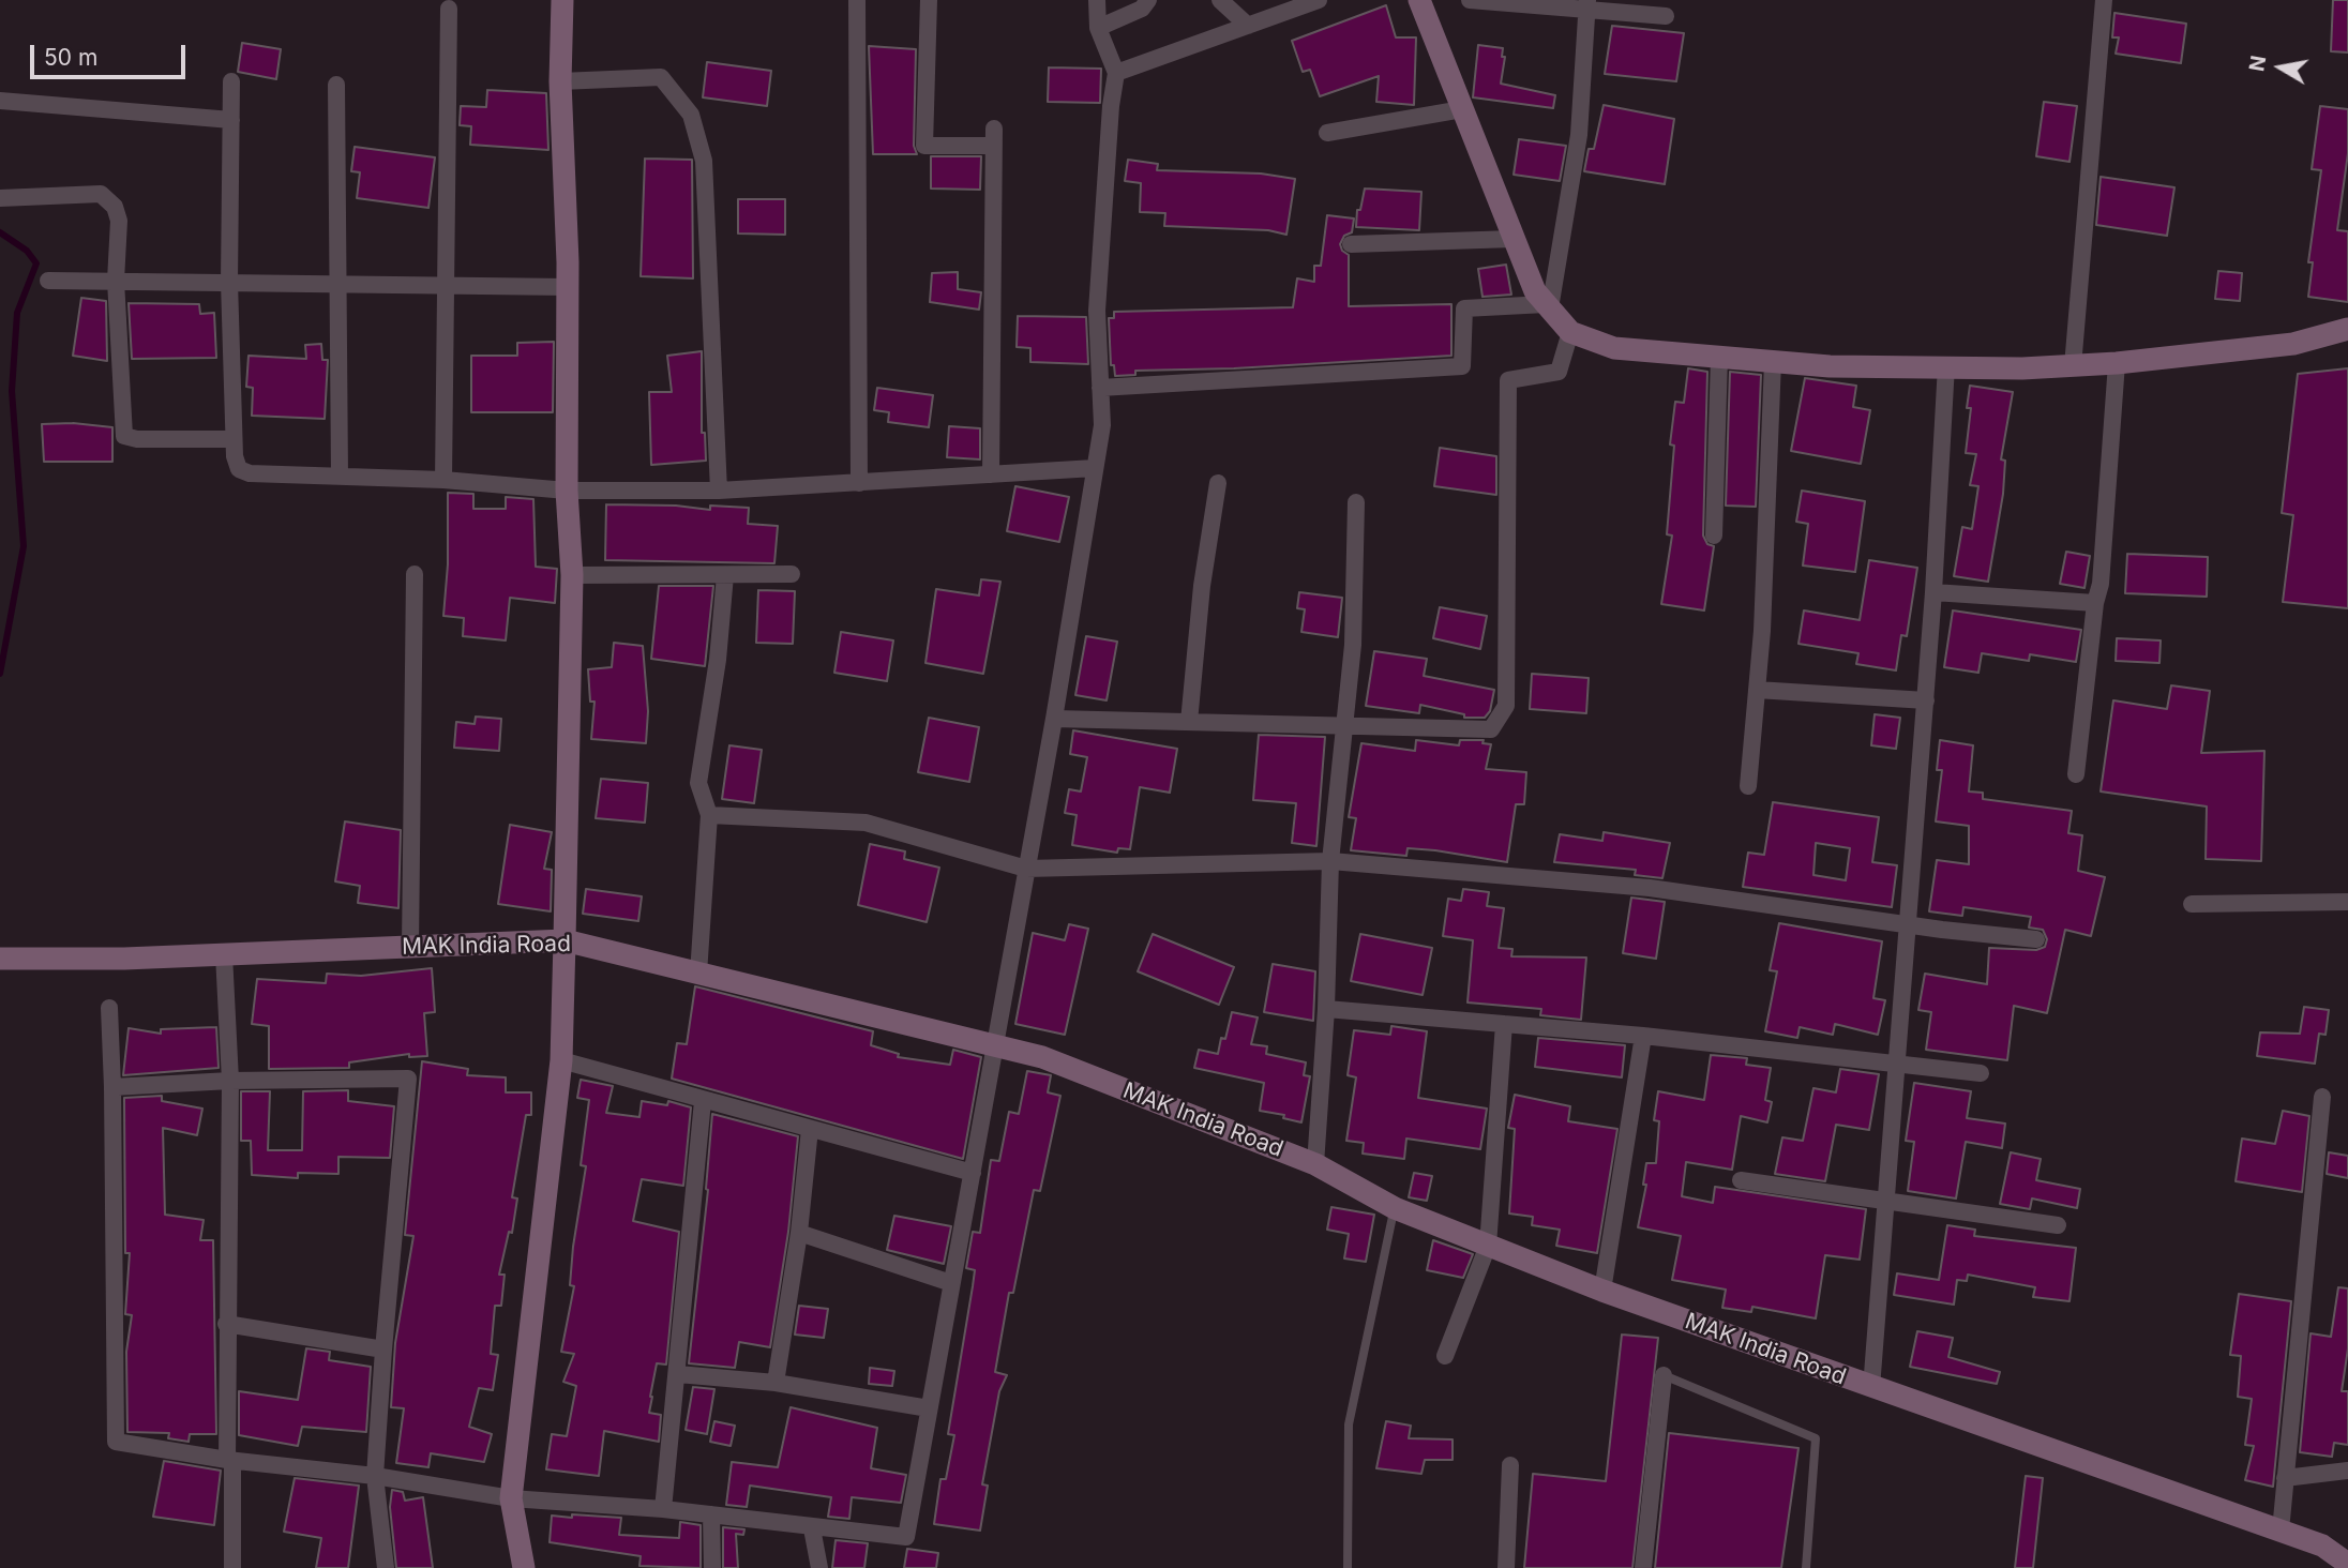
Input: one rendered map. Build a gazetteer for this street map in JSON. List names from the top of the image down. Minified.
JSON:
{"streets":{"street":["MAK India Road"]},"scale_bar":"50 m","north":"left"}
